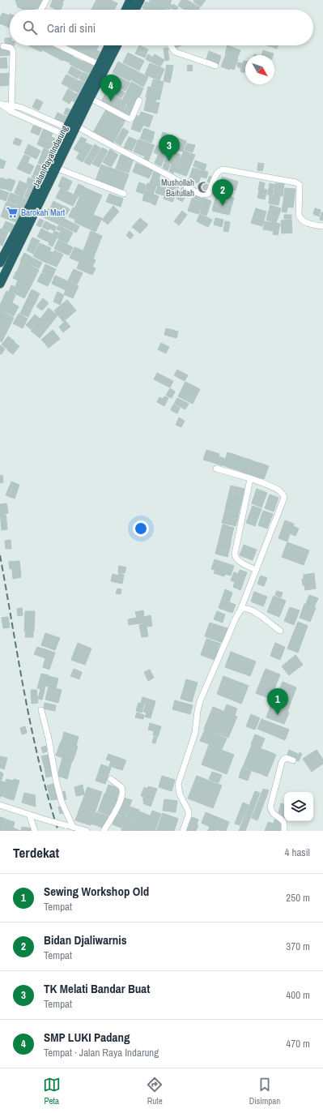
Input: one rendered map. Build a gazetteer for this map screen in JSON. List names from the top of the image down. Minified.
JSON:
{"streets":{"highway":["Jalan Raya Indarung"]},"places":{"mosque":["Mushollah Baitullah"],"supermarket":["Barokah Mart"]},"north":"bottom right","page":{"search":"Cari di sini","pins":["4","3","2","1"],"heading":["Terdekat","4 hasil"],"list":[{"mark":"1","name":"Sewing Workshop Old","note":"Tempat","value":"250 m"},{"mark":"2","name":"Bidan Djaliwarnis","note":"Tempat","value":"370 m"},{"mark":"3","name":"TK Melati Bandar Buat","note":"Tempat","value":"400 m"},{"mark":"4","name":"SMP LUKI Padang","note":"Tempat · Jalan Raya Indarung","value":"470 m"}],"nav":["Peta","Rute","Disimpan"]}}
